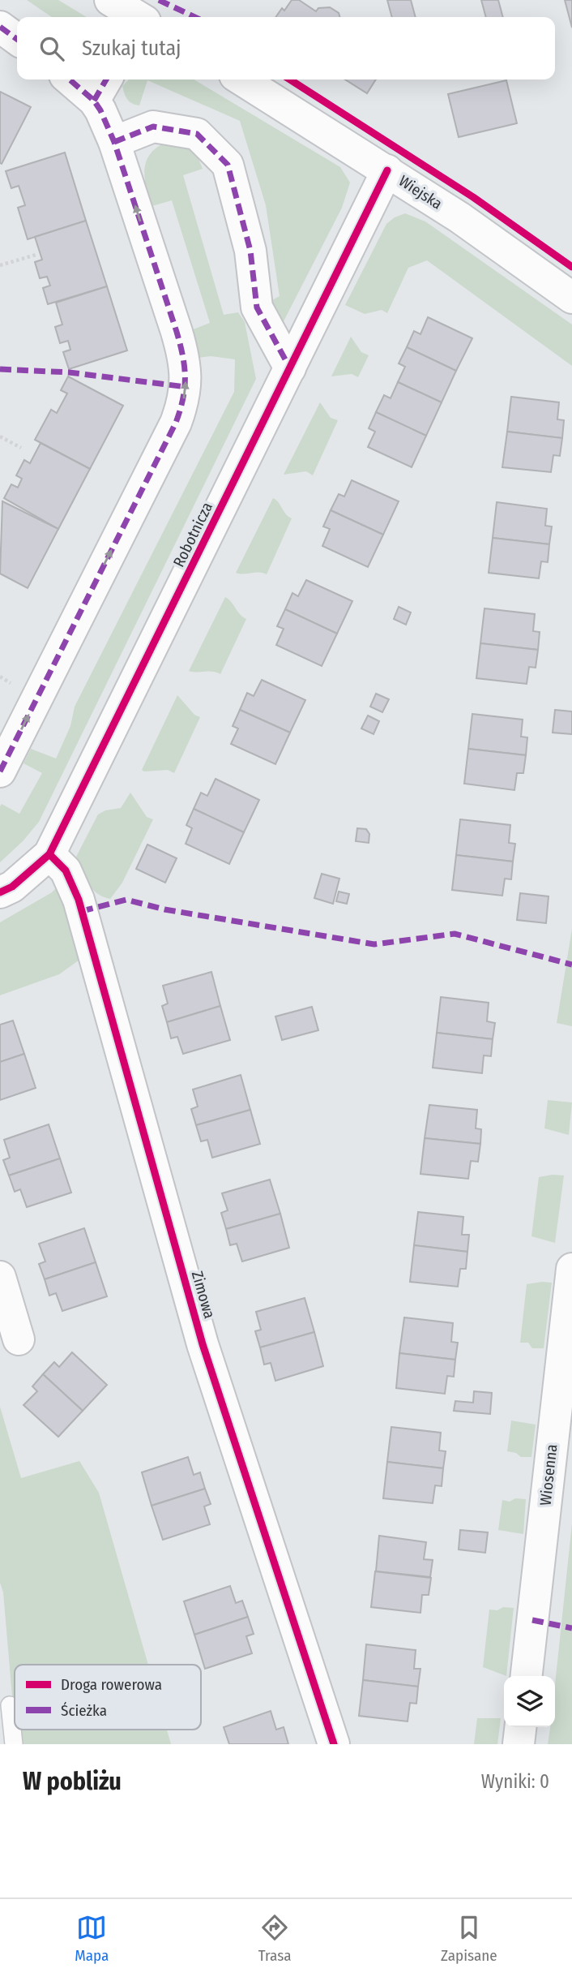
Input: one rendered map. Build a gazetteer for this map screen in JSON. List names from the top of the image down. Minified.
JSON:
{"streets":{"street":["Wiejska","Robotnicza","Zimowa","Wiosenna"]},"crossings":[["Wiejska","Robotnicza"],["Robotnicza","Zimowa"]],"legend":["Droga rowerowa","Ścieżka"],"page":{"search":"Szukaj tutaj","heading":["W pobliżu","Wyniki: 0"],"nav":["Mapa","Trasa","Zapisane"]}}
